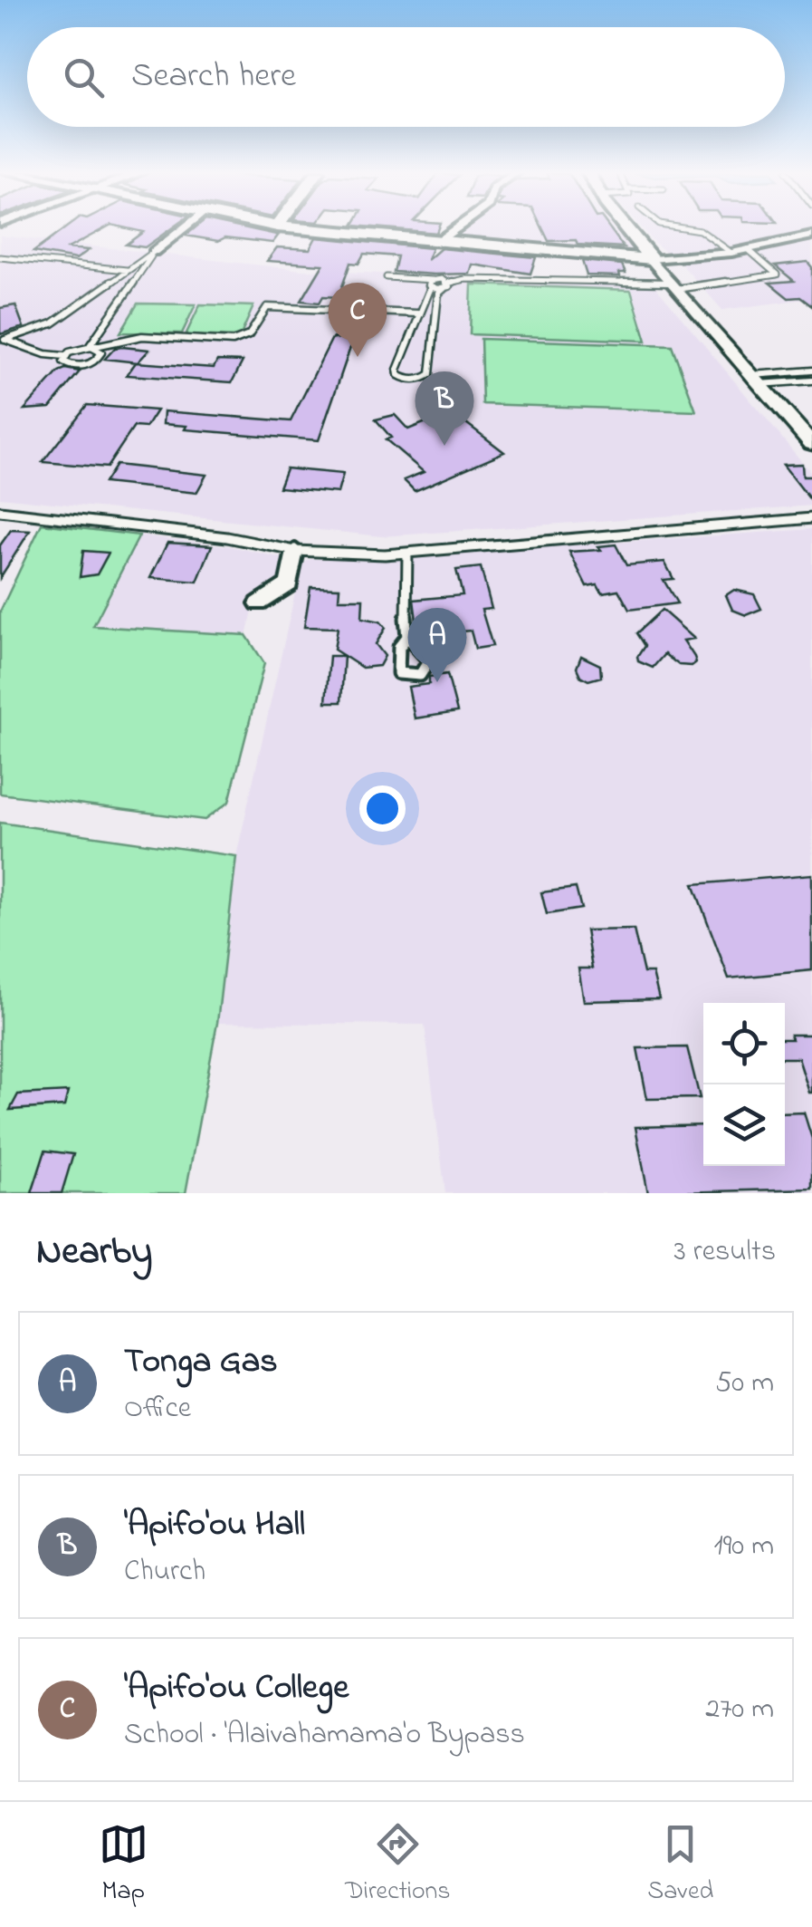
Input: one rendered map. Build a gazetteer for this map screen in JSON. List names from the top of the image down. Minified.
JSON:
{"page":{"search":"Search here","pins":["C","B","A"],"heading":["Nearby","3 results"],"list":[{"mark":"A","name":"Tonga Gas","note":"Office","value":"50 m"},{"mark":"B","name":"'Apifo'ou Hall","note":"Church","value":"190 m"},{"mark":"C","name":"'Apifo'ou College","note":"School · 'Alaivahamama'o Bypass","value":"270 m"}],"nav":["Map","Directions","Saved"]}}
